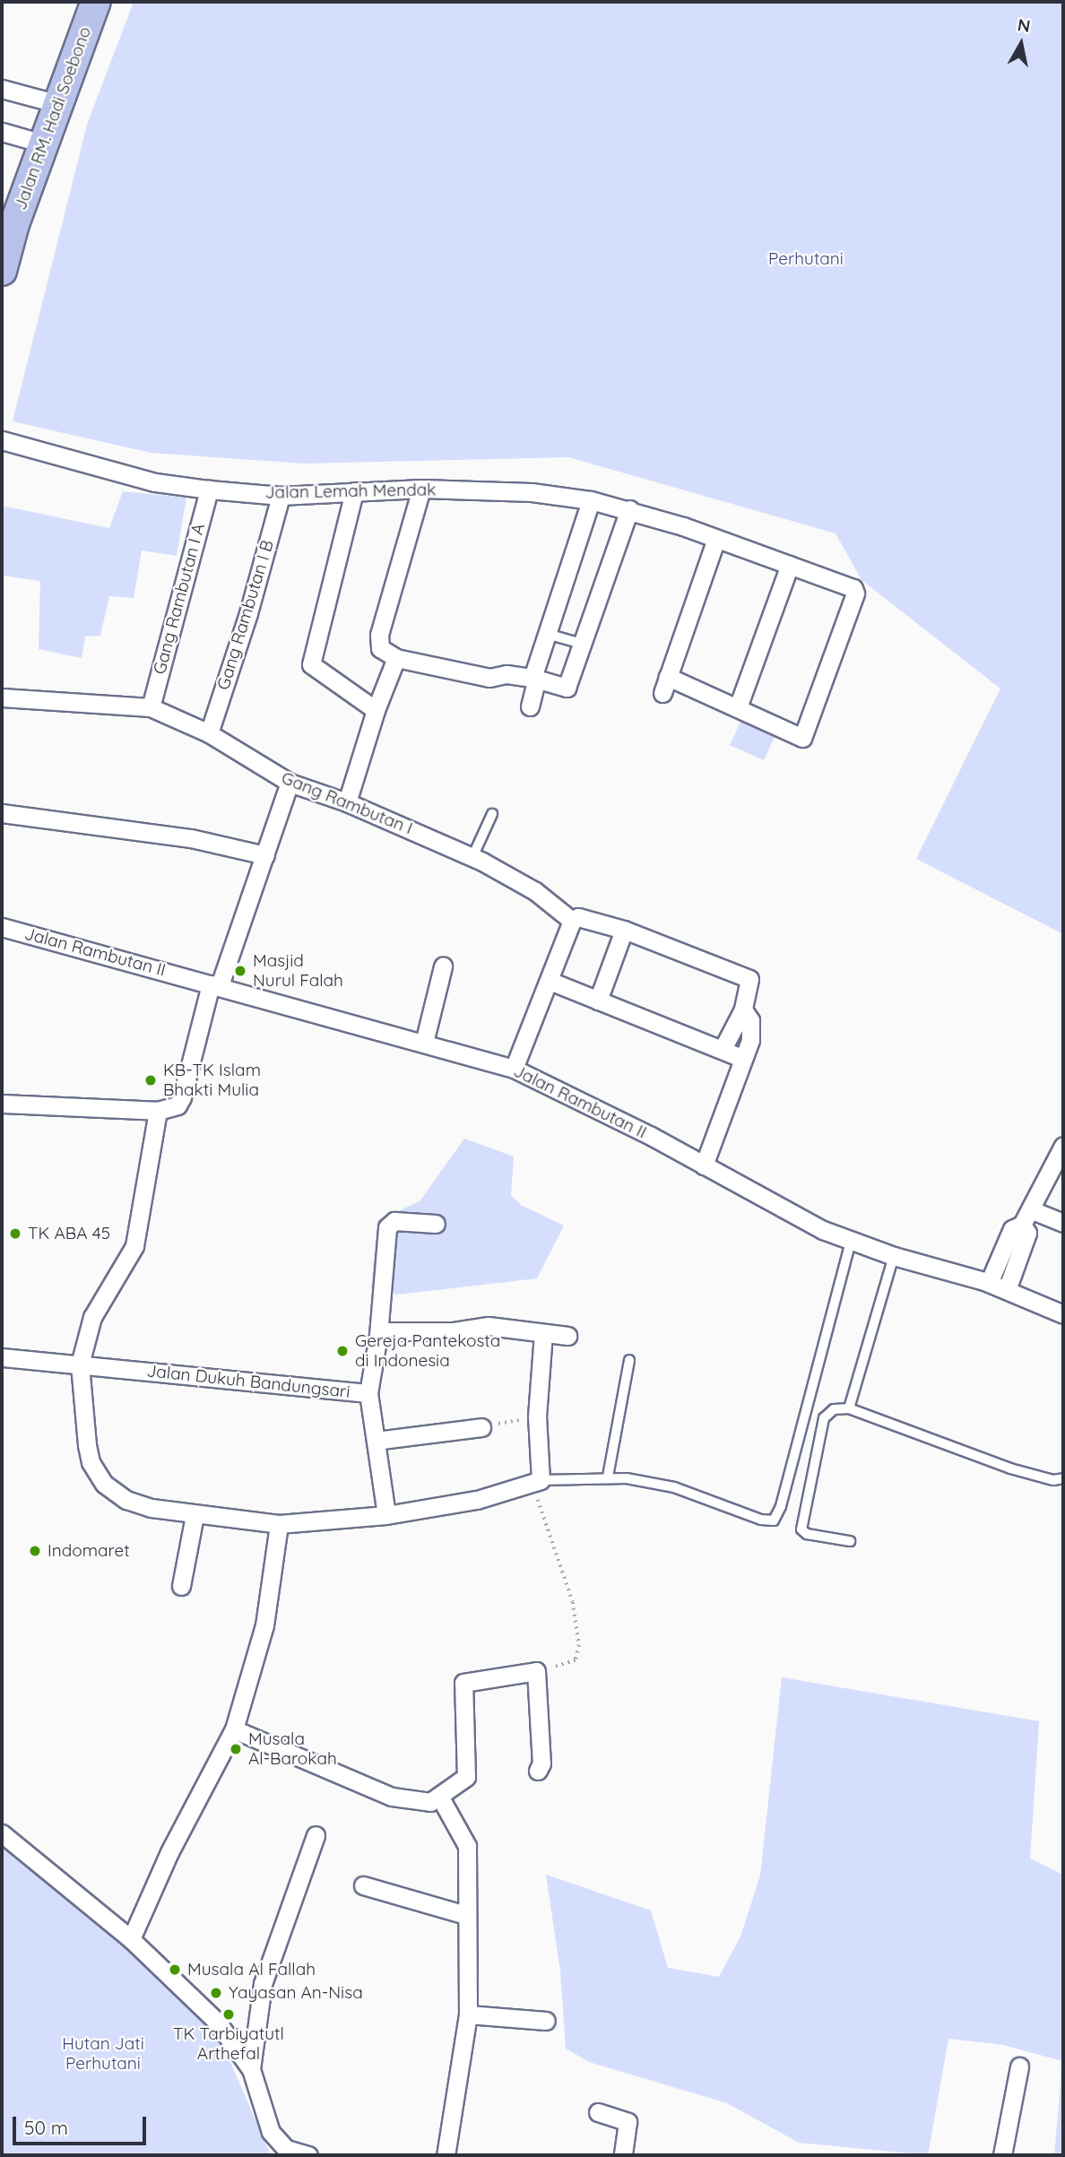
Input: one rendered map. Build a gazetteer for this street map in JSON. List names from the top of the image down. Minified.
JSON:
{"streets":{"main road":["Jalan RM. Hadi Soebono"],"street":["Jalan Lemah Mendak","Gang Rambutan I A","Gang Rambutan I B","Gang Rambutan I","Jalan Rambutan II","Jalan Dukuh Bandungsari"]},"crossings":[["Jalan Lemah Mendak","Gang Rambutan I A"],["Jalan Lemah Mendak","Gang Rambutan I B"],["Gang Rambutan I A","Gang Rambutan I"],["Gang Rambutan I B","Gang Rambutan I"]],"parks":["Perhutani","Hutan Jati Perhutani"],"places":["Masjid Nurul Falah","KB-TK Islam Bhakti Mulia","TK ABA 45","Gereja Pantekosta di Indonesia","Indomaret","Musala Al-Barokah","Musala Al Fallah","Yayasan An-Nisa","TK Tarbiyatutl Arthefal"],"scale_bar":"50 m","north":"top"}
